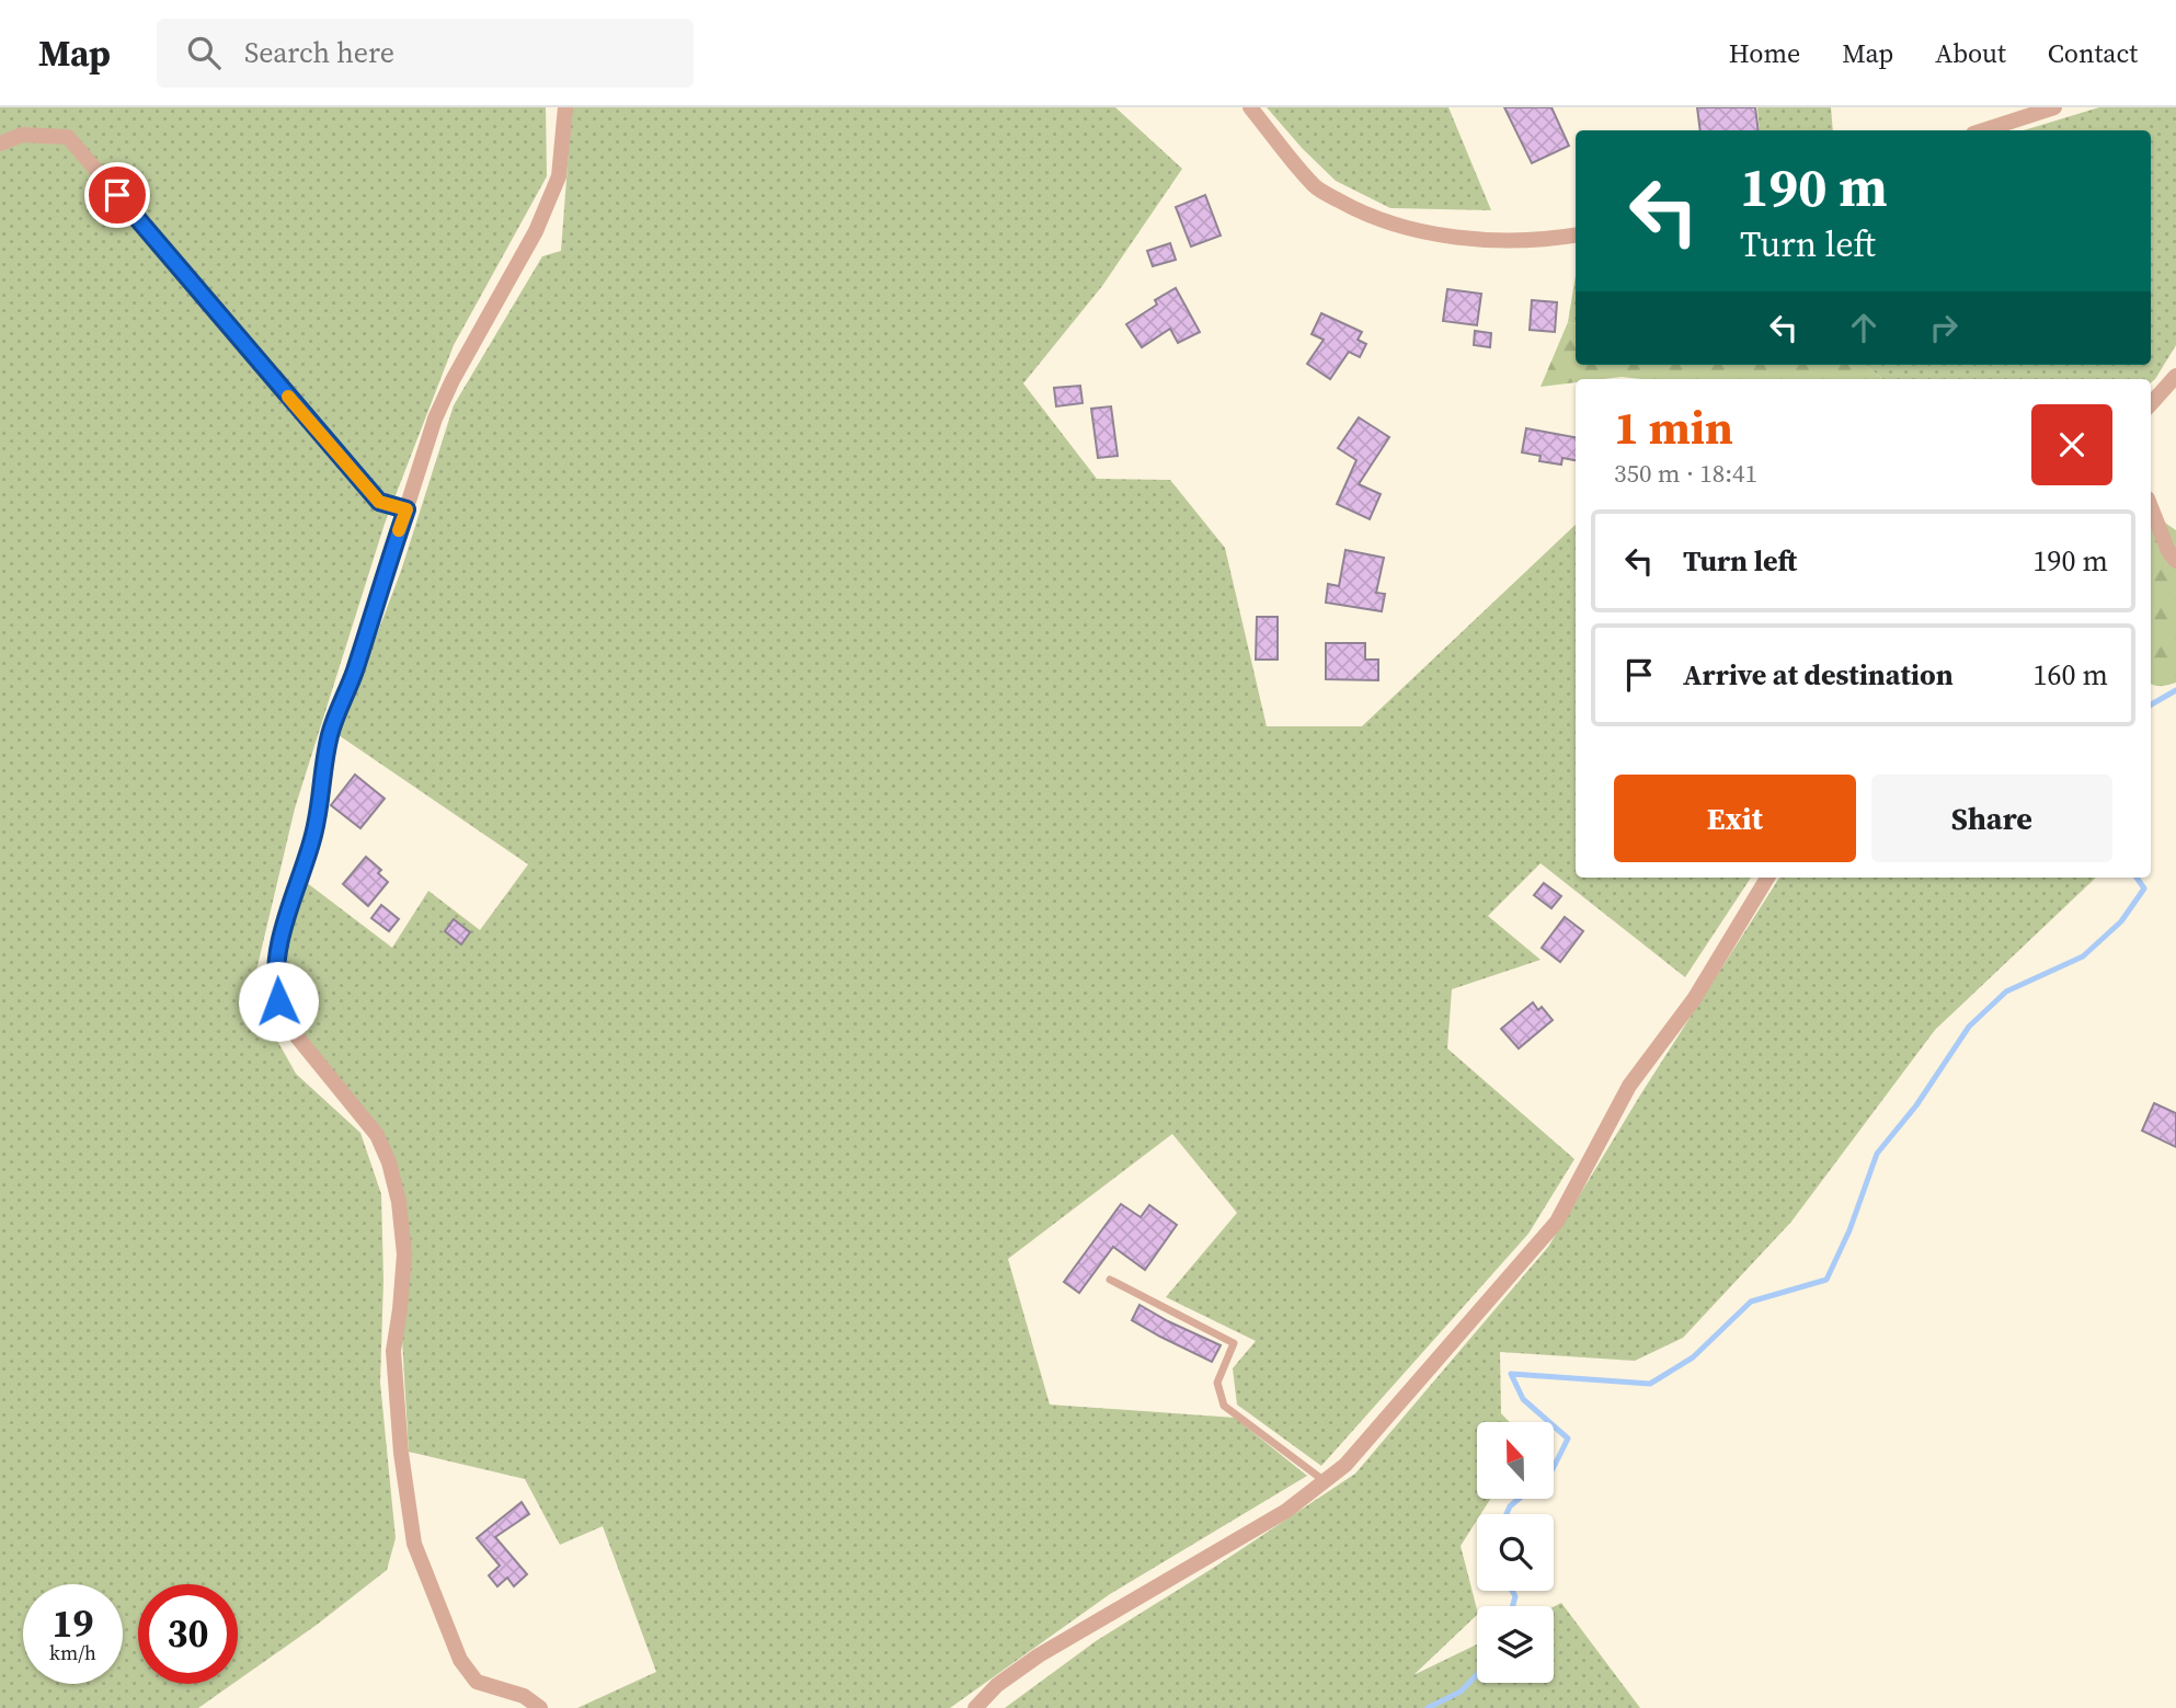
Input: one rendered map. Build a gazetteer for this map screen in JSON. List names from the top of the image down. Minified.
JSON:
{"north":"top","page":{"header":"Map","search":"Search here","nav":["Home","Map","About","Contact"],"turn":["190 m","Turn left"],"heading":["1 min","350 m · 18:41"],"list":[{"name":"Turn left","value":"190 m"},{"name":"Arrive at destination","value":"160 m"}],"buttons":["Exit","Share"],"speed":"19 km/h","limit":"30"}}
